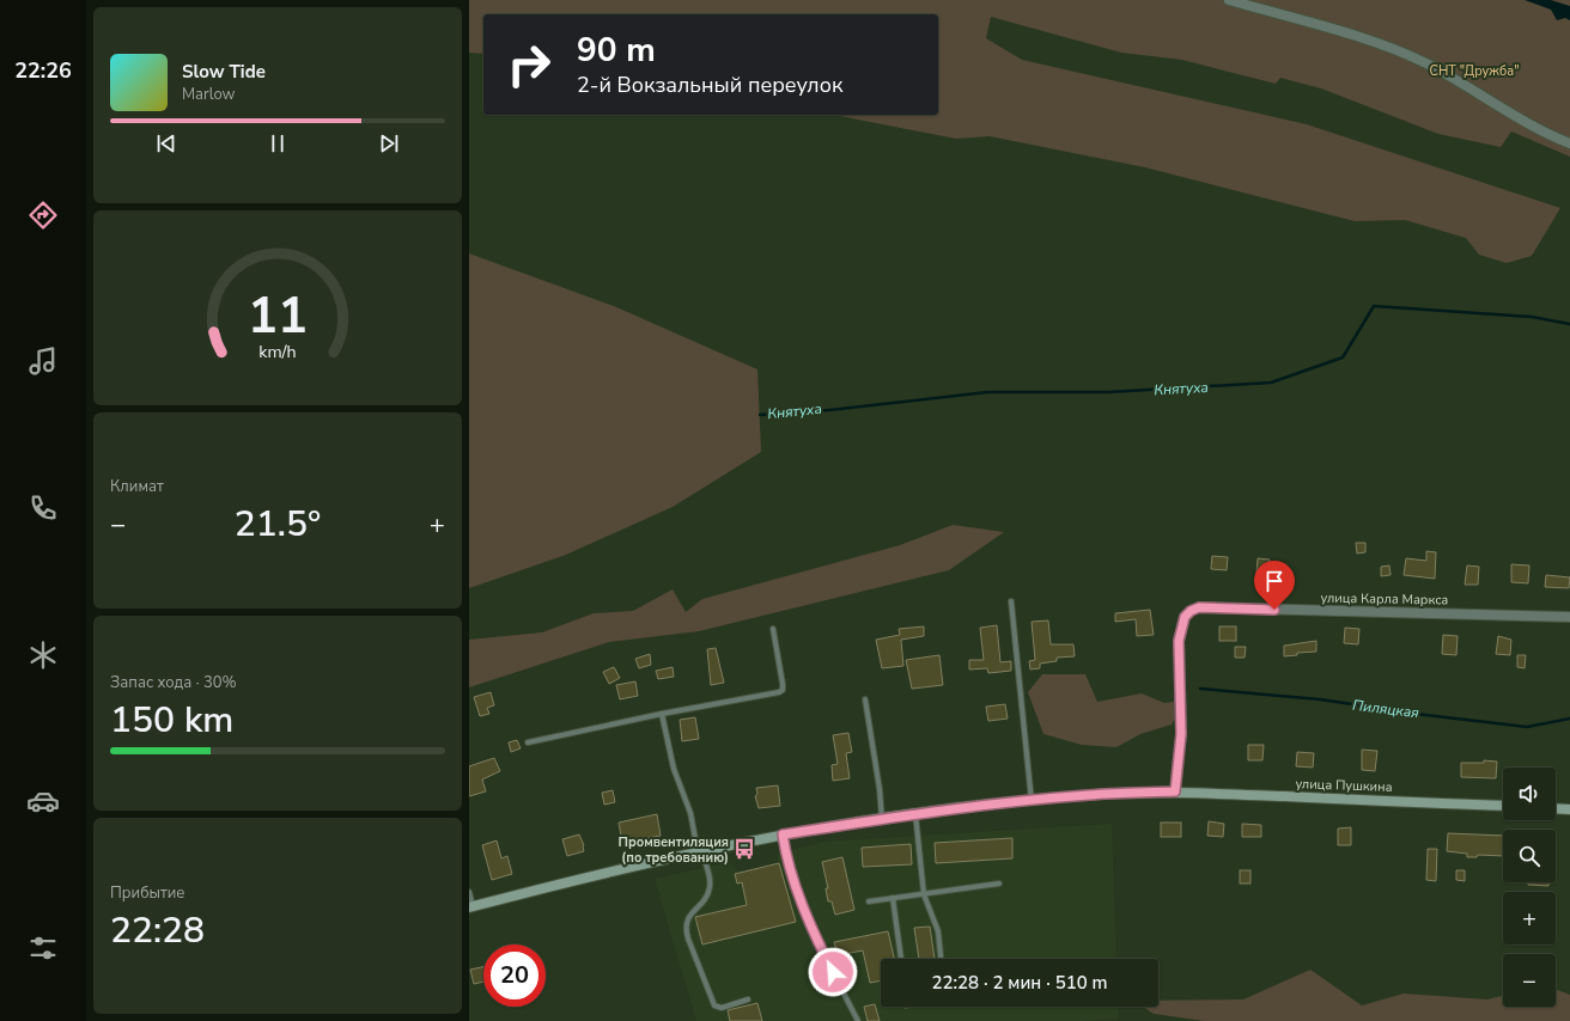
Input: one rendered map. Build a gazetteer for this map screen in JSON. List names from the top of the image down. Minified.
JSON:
{"streets":{"street":["улица Карла Маркса","улица Пушкина"]},"crossings":[["улица Карла Маркса","улица Пушкина"]],"water":["Княтуха","Пиляцкая"],"parks":["СНТ \"Дружба\""],"places":{"bus stop":["Промвентиляция (по требованию)"]},"page":{"tabs":"22:26","turn":["90 m","2-й Вокзальный переулок"],"song":["Slow Tide","Marlow"],"tile":["Климат",["Запас хода · 30%","150 km"],["Прибытие","22:28"]],"heat":["−","21.5°","+"],"map_buttons":["+","−"],"limit":"20","trip":"22:28 · 2 мин · 510 m","gauge":["11","km/h"]}}
